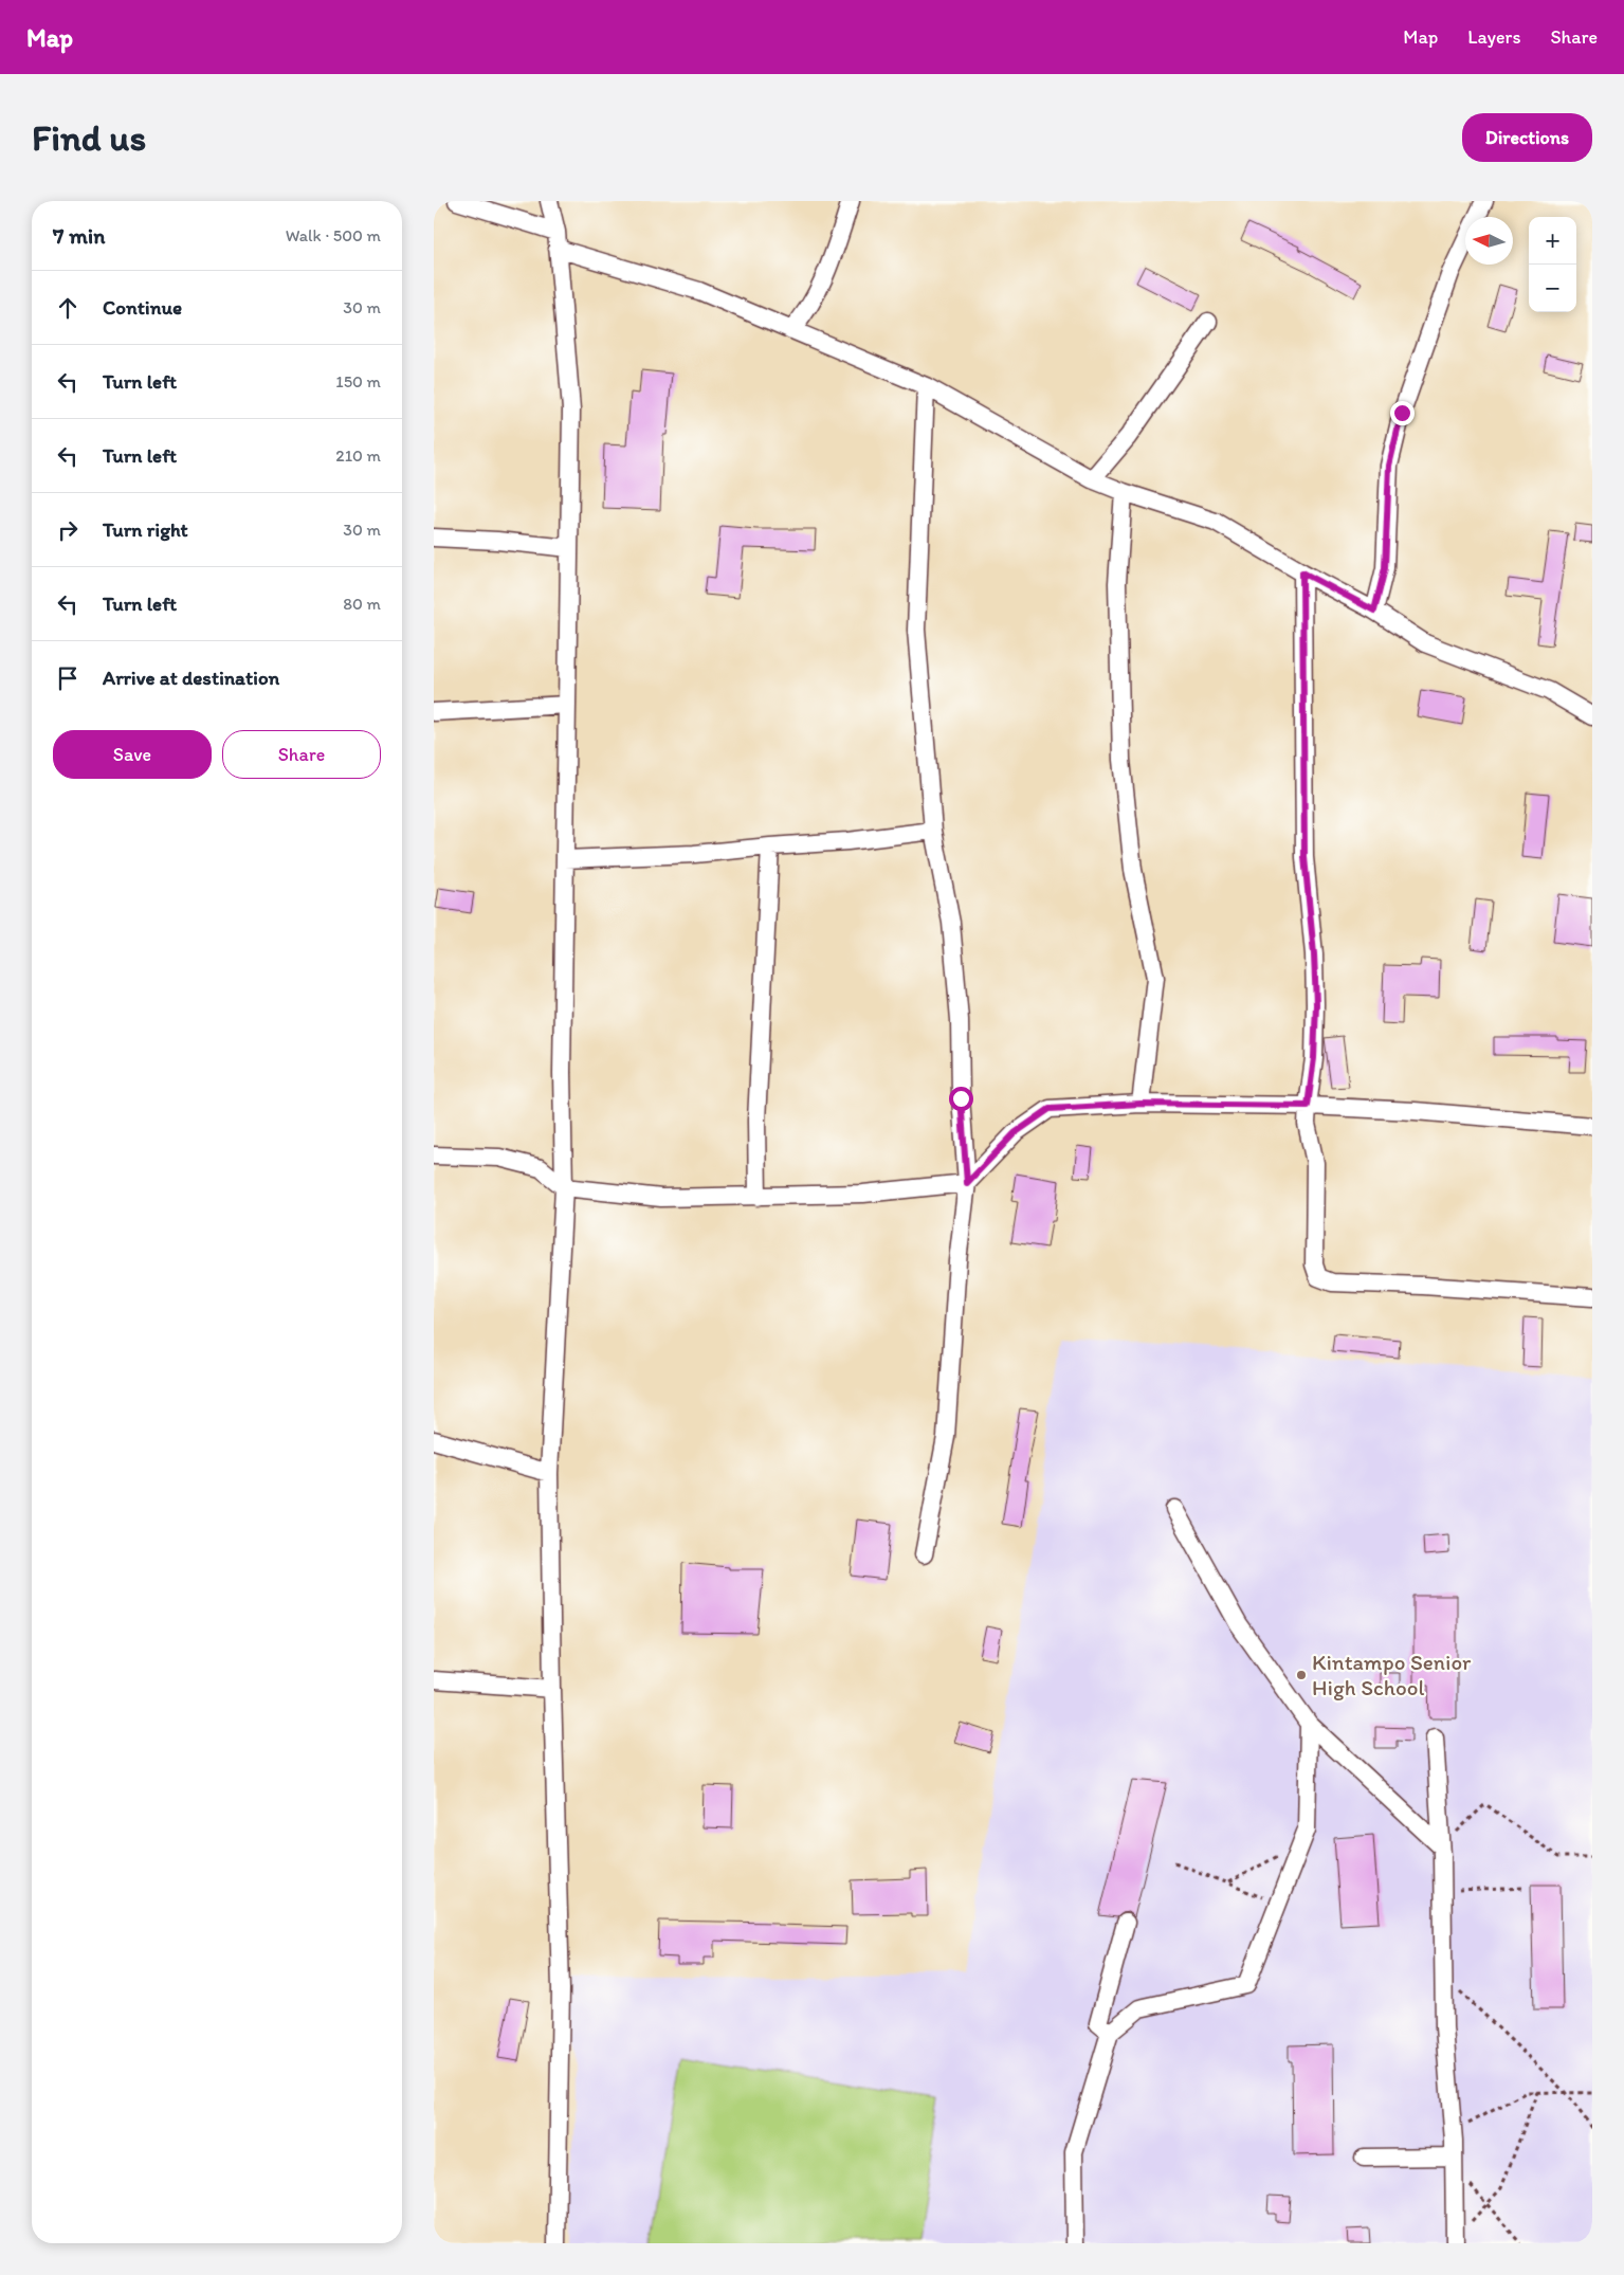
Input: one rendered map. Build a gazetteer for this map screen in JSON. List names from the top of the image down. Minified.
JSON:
{"places":["Kintampo Senior High School"],"north":"left","page":{"header":"Map","nav":["Map","Layers","Share"],"buttons":["Directions",["Save","Share"]],"title":"Find us","heading":["7 min","Walk · 500 m"],"map_buttons":["+","−"],"list":[["Continue","30 m"],["Turn left","150 m"],["Turn left","210 m"],["Turn right","30 m"],["Turn left","80 m"],"Arrive at destination"]}}
